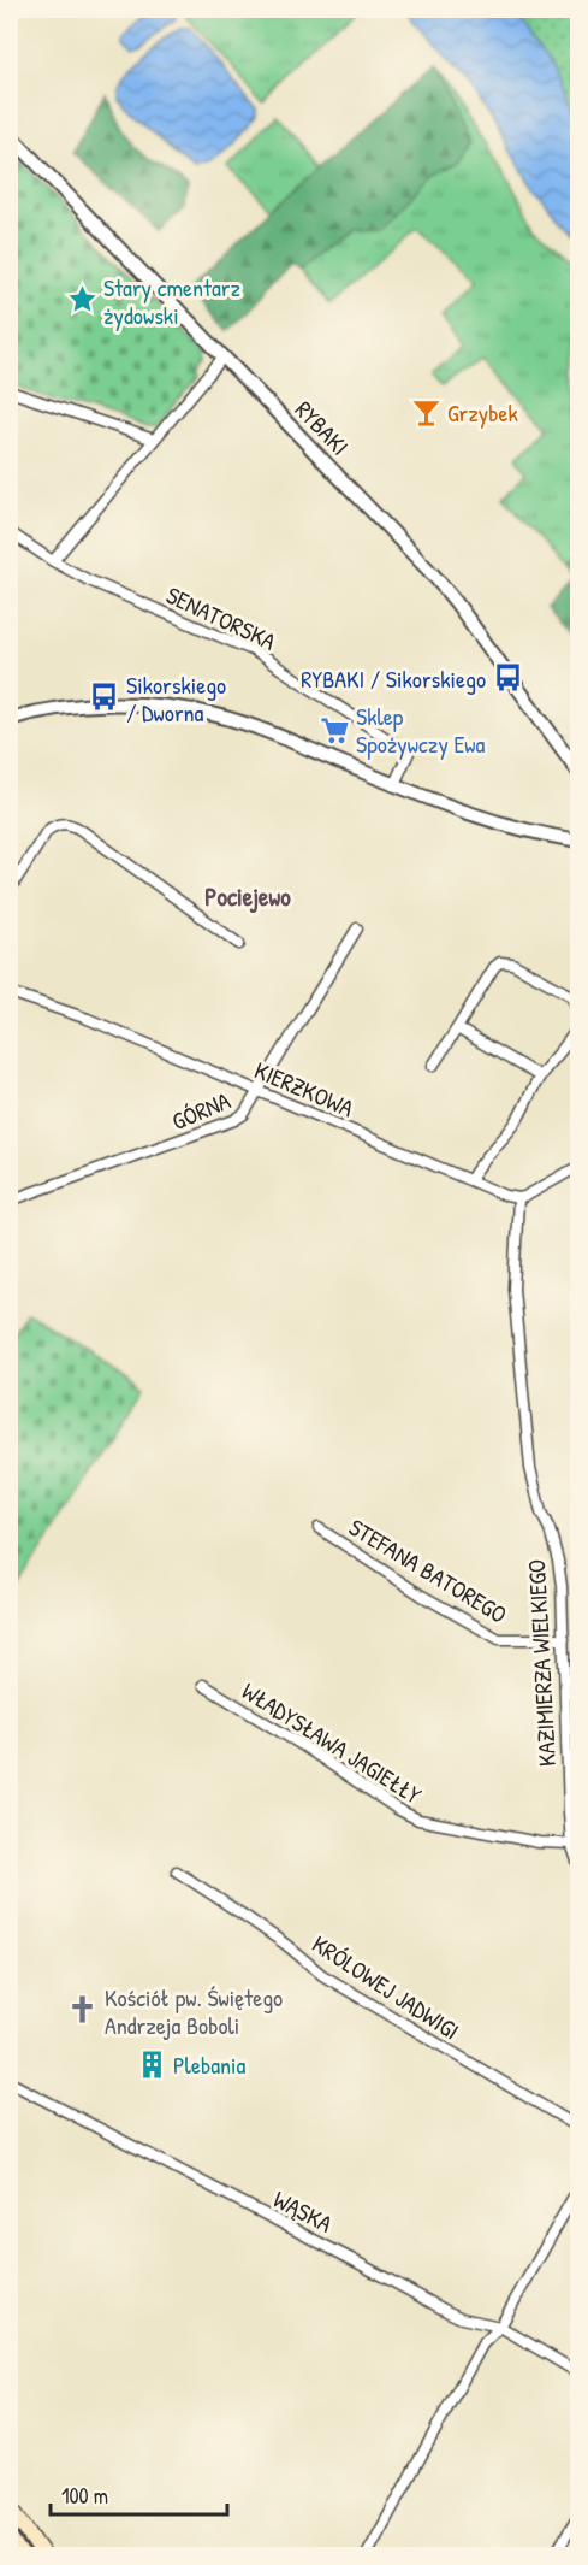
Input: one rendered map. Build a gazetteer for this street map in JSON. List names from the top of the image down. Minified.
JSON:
{"streets":{"street":["RYBAKI","SENATORSKA","KIERZKOWA","GÓRNA","STEFANA BATOREGO","KAZIMIERZA WIELKIEGO","WŁADYSŁAWA JAGIEŁŁY","KRÓLOWEJ JADWIGI","WĄSKA"]},"crossings":[["KIERZKOWA","GÓRNA"],["KIERZKOWA","KAZIMIERZA WIELKIEGO"],["STEFANA BATOREGO","KAZIMIERZA WIELKIEGO"],["KAZIMIERZA WIELKIEGO","WŁADYSŁAWA JAGIEŁŁY"]],"districts":["Pociejewo"],"places":{"place":["Stary cmentarz żydowski"],"bar":["Grzybek"],"bus stop":["RYBAKI / Sikorskiego","Sikorskiego / Dworna"],"supermarket":["Sklep Spożywczy Ewa"],"church":["Kościół pw. Świętego Andrzeja Boboli"],"building":["Plebania"]},"scale_bar":"100 m"}
